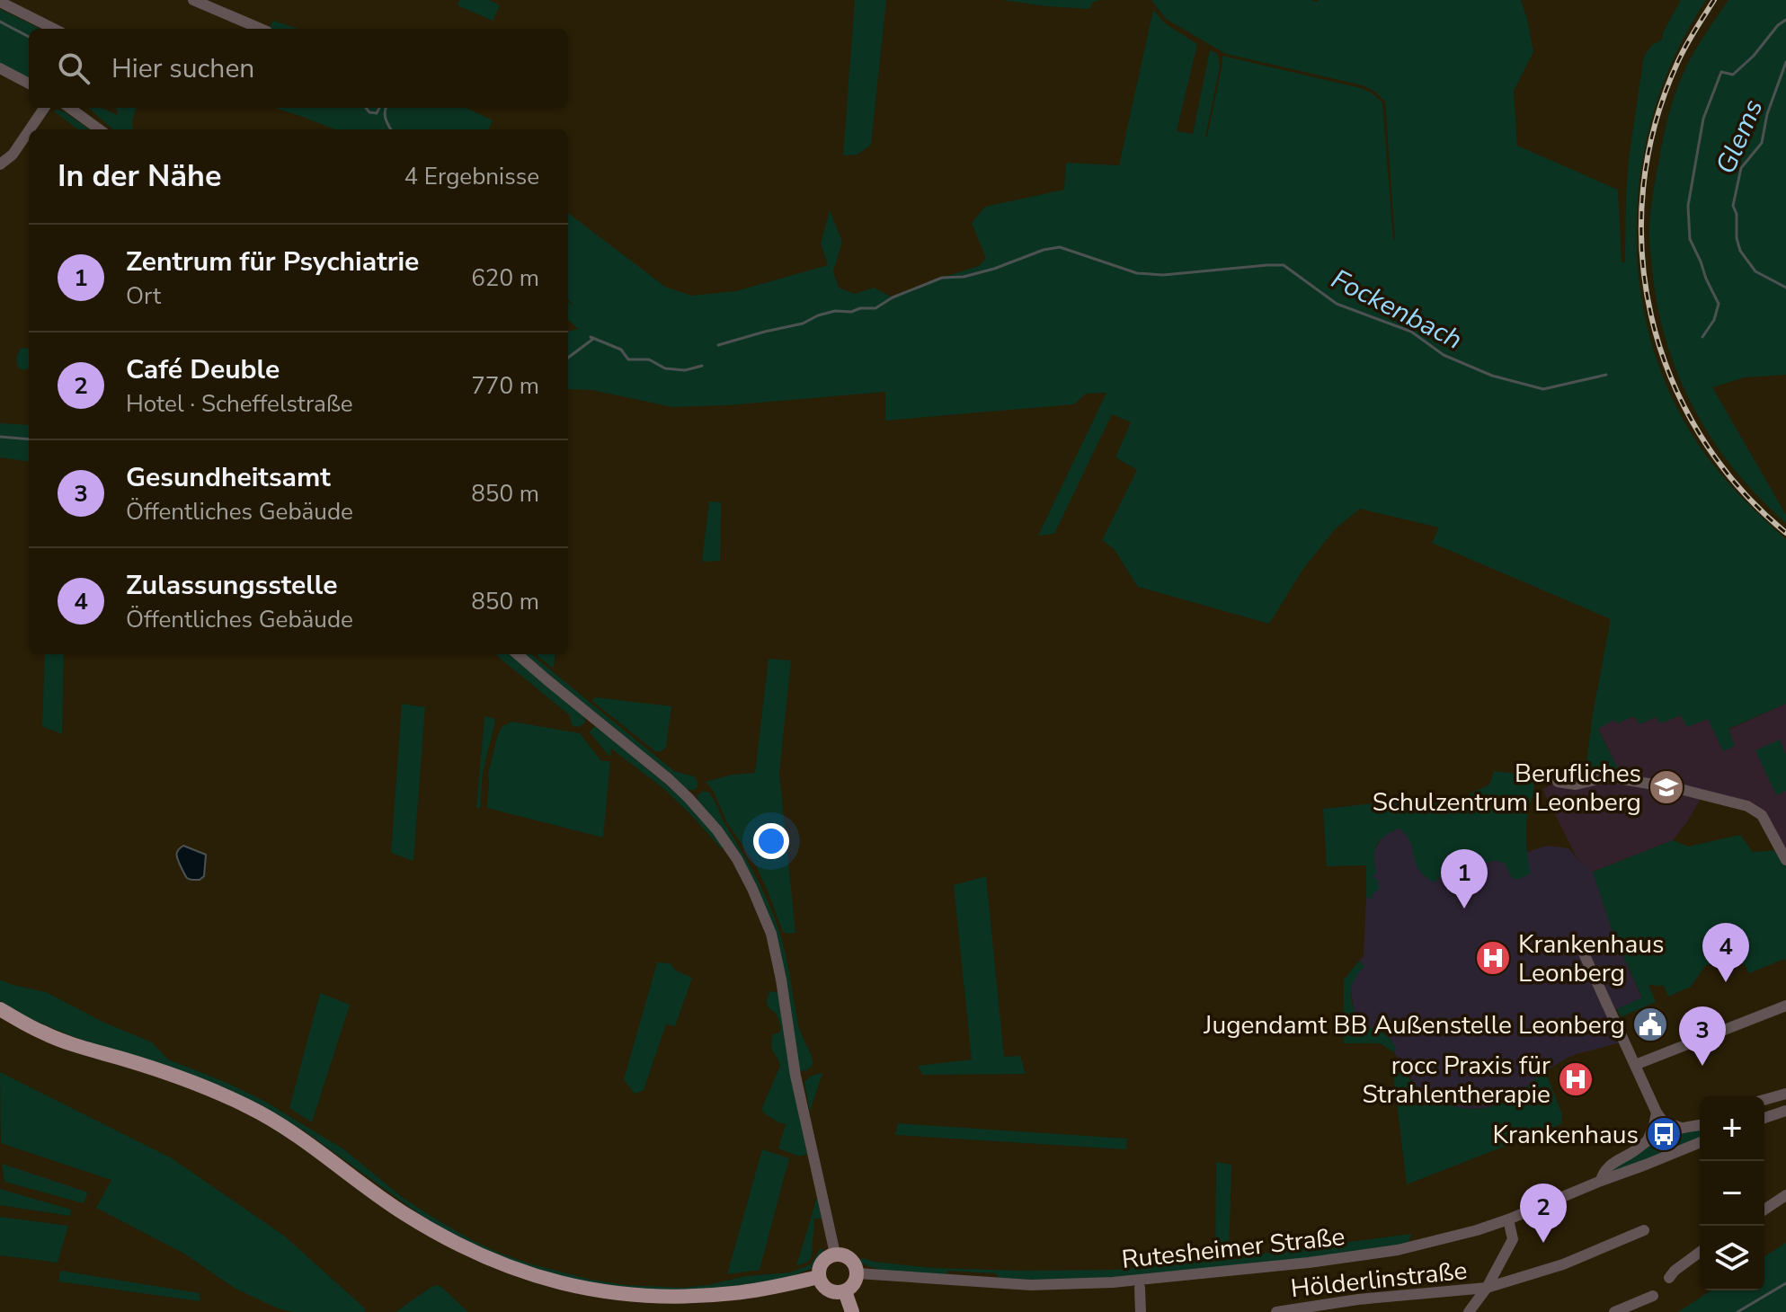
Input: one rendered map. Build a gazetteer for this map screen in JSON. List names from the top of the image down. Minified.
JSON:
{"streets":{"street":["Rutesheimer Straße","Hölderlinstraße"]},"water":["Glems","Fockenbach"],"places":{"school or university":["Berufliches Schulzentrum Leonberg"],"hospital":["Krankenhaus Leonberg","rocc Praxis für Strahlentherapie"],"public building":["Jugendamt BB Außenstelle Leonberg"],"bus stop":["Krankenhaus"]},"page":{"search":"Hier suchen","heading":["In der Nähe","4 Ergebnisse"],"list":[{"mark":"1","name":"Zentrum für Psychiatrie","note":"Ort","value":"620 m"},{"mark":"2","name":"Café Deuble","note":"Hotel · Scheffelstraße","value":"770 m"},{"mark":"3","name":"Gesundheitsamt","note":"Öffentliches Gebäude","value":"850 m"},{"mark":"4","name":"Zulassungsstelle","note":"Öffentliches Gebäude","value":"850 m"}],"pins":["1","4","3","2"],"map_buttons":["+","−"]}}
